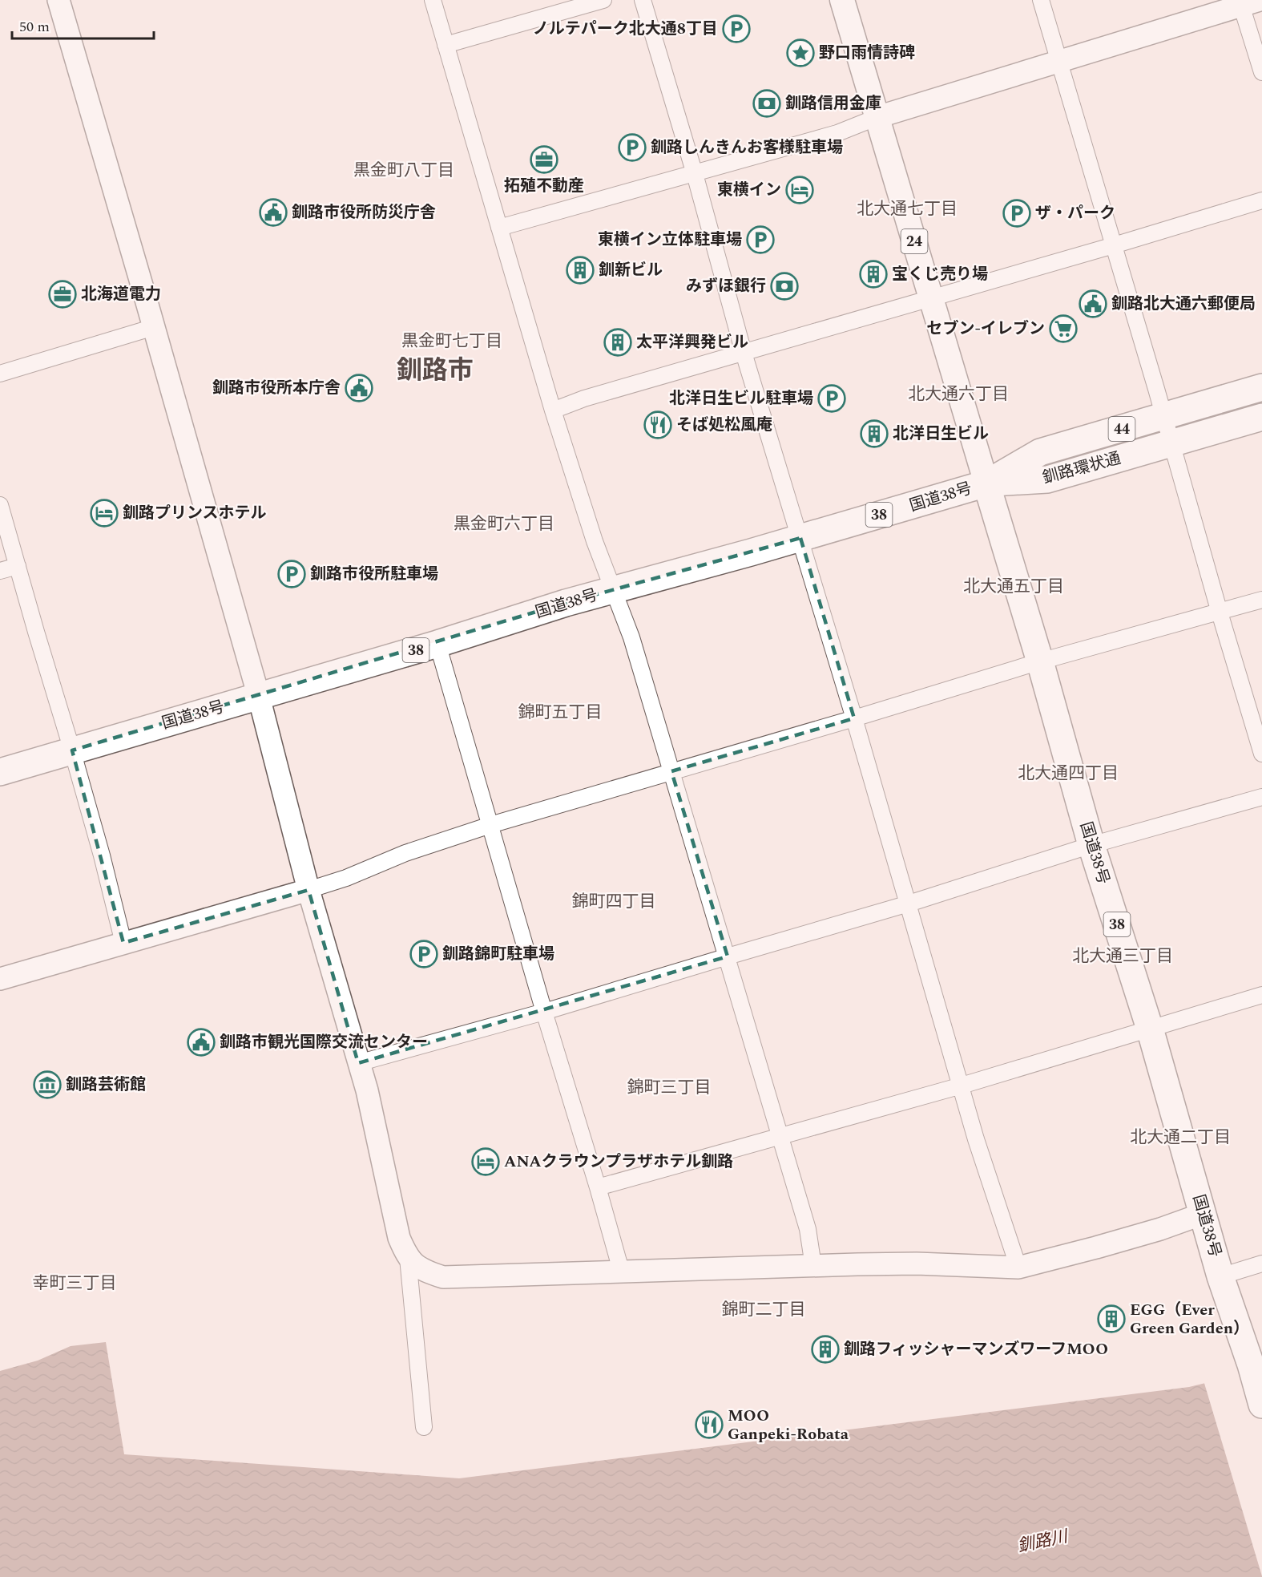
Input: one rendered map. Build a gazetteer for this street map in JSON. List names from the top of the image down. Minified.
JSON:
{"streets":{"highway":["44","釧路環状通","国道38号","38"],"main road":["24"]},"crossings":[["24","釧路環状通"],["24","国道38号"],["釧路環状通","国道38号"]],"districts":["黒金町八丁目","北大通七丁目","黒金町七丁目","釧路市","北大通六丁目","黒金町六丁目","北大通五丁目","錦町五丁目","北大通四丁目","錦町四丁目","北大通三丁目","錦町三丁目","北大通二丁目","幸町三丁目","錦町二丁目"],"water":["釧路川"],"places":{"parking":["ノルテパーク北大通8丁目","釧路しんきんお客様駐車場","ザ・パーク","東横イン立体駐車場","北洋日生ビル駐車場","釧路市役所駐車場","釧路錦町駐車場"],"place":["野口雨情詩碑"],"bank":["釧路信用金庫","みずほ銀行"],"office":["拓殖不動産","北海道電力"],"hotel":["東横イン","釧路プリンスホテル","ANAクラウンプラザホテル釧路"],"public building":["釧路市役所防災庁舎","釧路北大通六郵便局","釧路市役所本庁舎","釧路市観光国際交流センター"],"building":["釧新ビル","宝くじ売り場","太平洋興発ビル","北洋日生ビル","EGG（Ever Green Garden）","釧路フィッシャーマンズワーフMOO"],"supermarket":["セブン-イレブン"],"restaurant":["そば処松風庵","MOO Ganpeki-Robata"],"museum":["釧路芸術館"]},"scale_bar":"50 m"}
